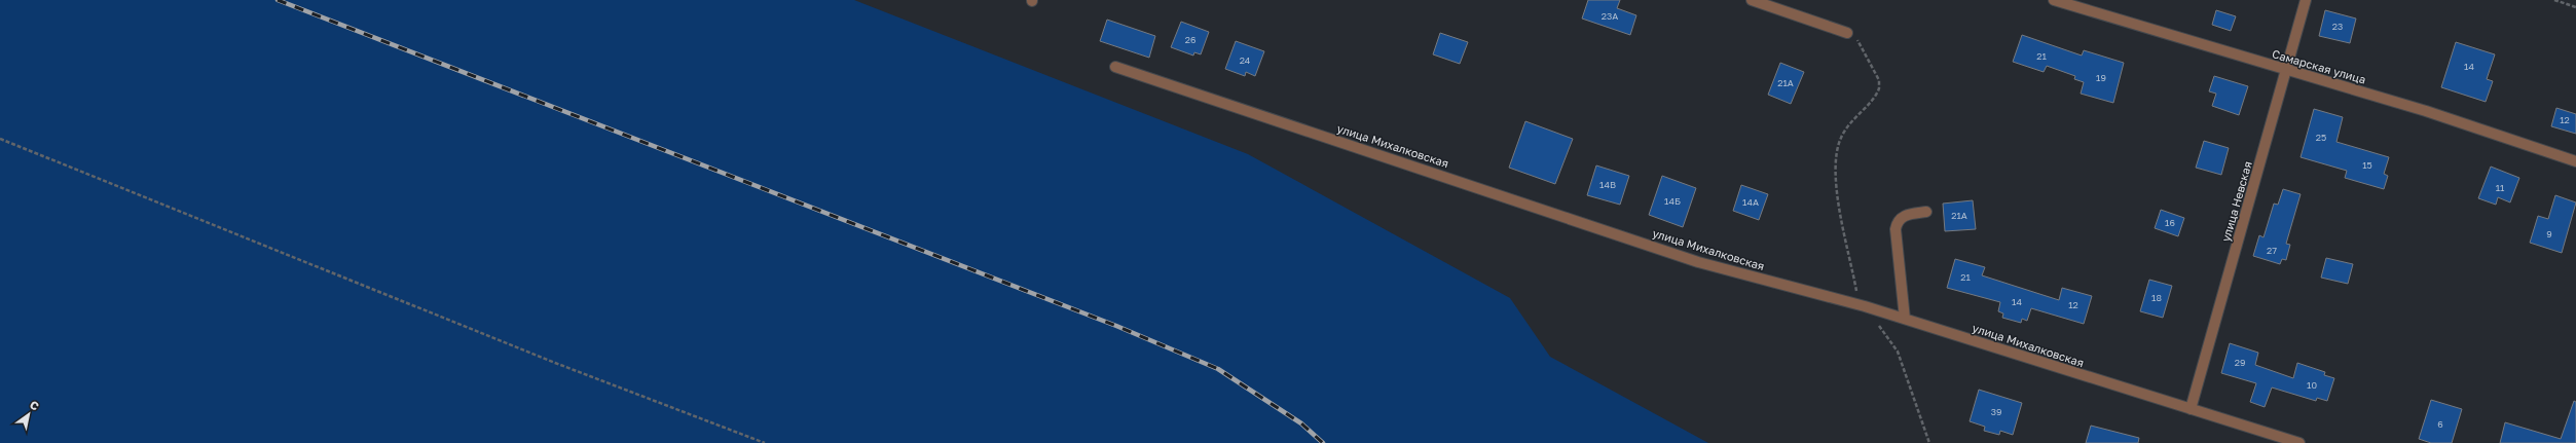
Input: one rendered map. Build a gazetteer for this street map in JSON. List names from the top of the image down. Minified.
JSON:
{"streets":{"street":["Самарская улица","улица Михалковская","улица Невская"]},"crossings":[["Самарская улица","улица Невская"],["улица Михалковская","улица Невская"]],"house_numbers":["23А","23","26","21","24","14","19","21А","12","25","15","14В","11","14Б","14А","21А","16","9","27","21","18","14","12","29","10","39","6"],"north":"top right"}
